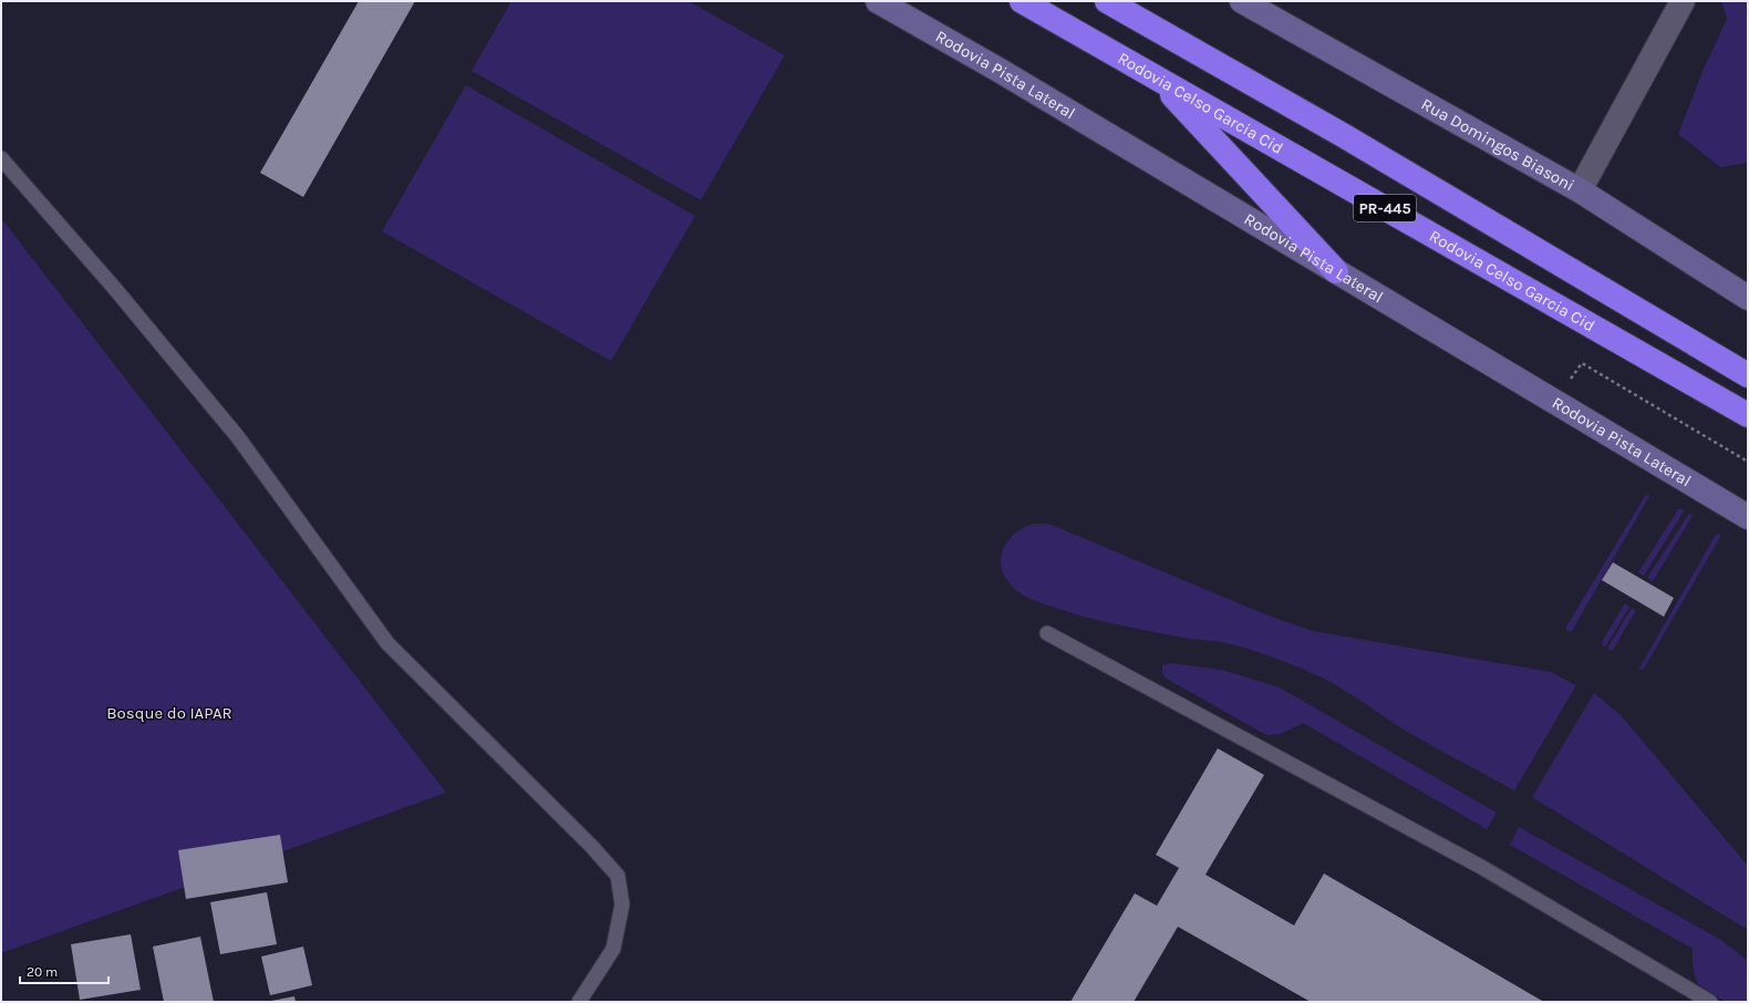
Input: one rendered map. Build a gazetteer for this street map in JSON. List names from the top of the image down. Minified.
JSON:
{"streets":{"highway":["Rodovia Celso Garcia Cid","PR-445"],"main road":["Rodovia Pista Lateral","Rua Domingos Biasoni"]},"parks":["Bosque do IAPAR"],"scale_bar":"20 m"}
